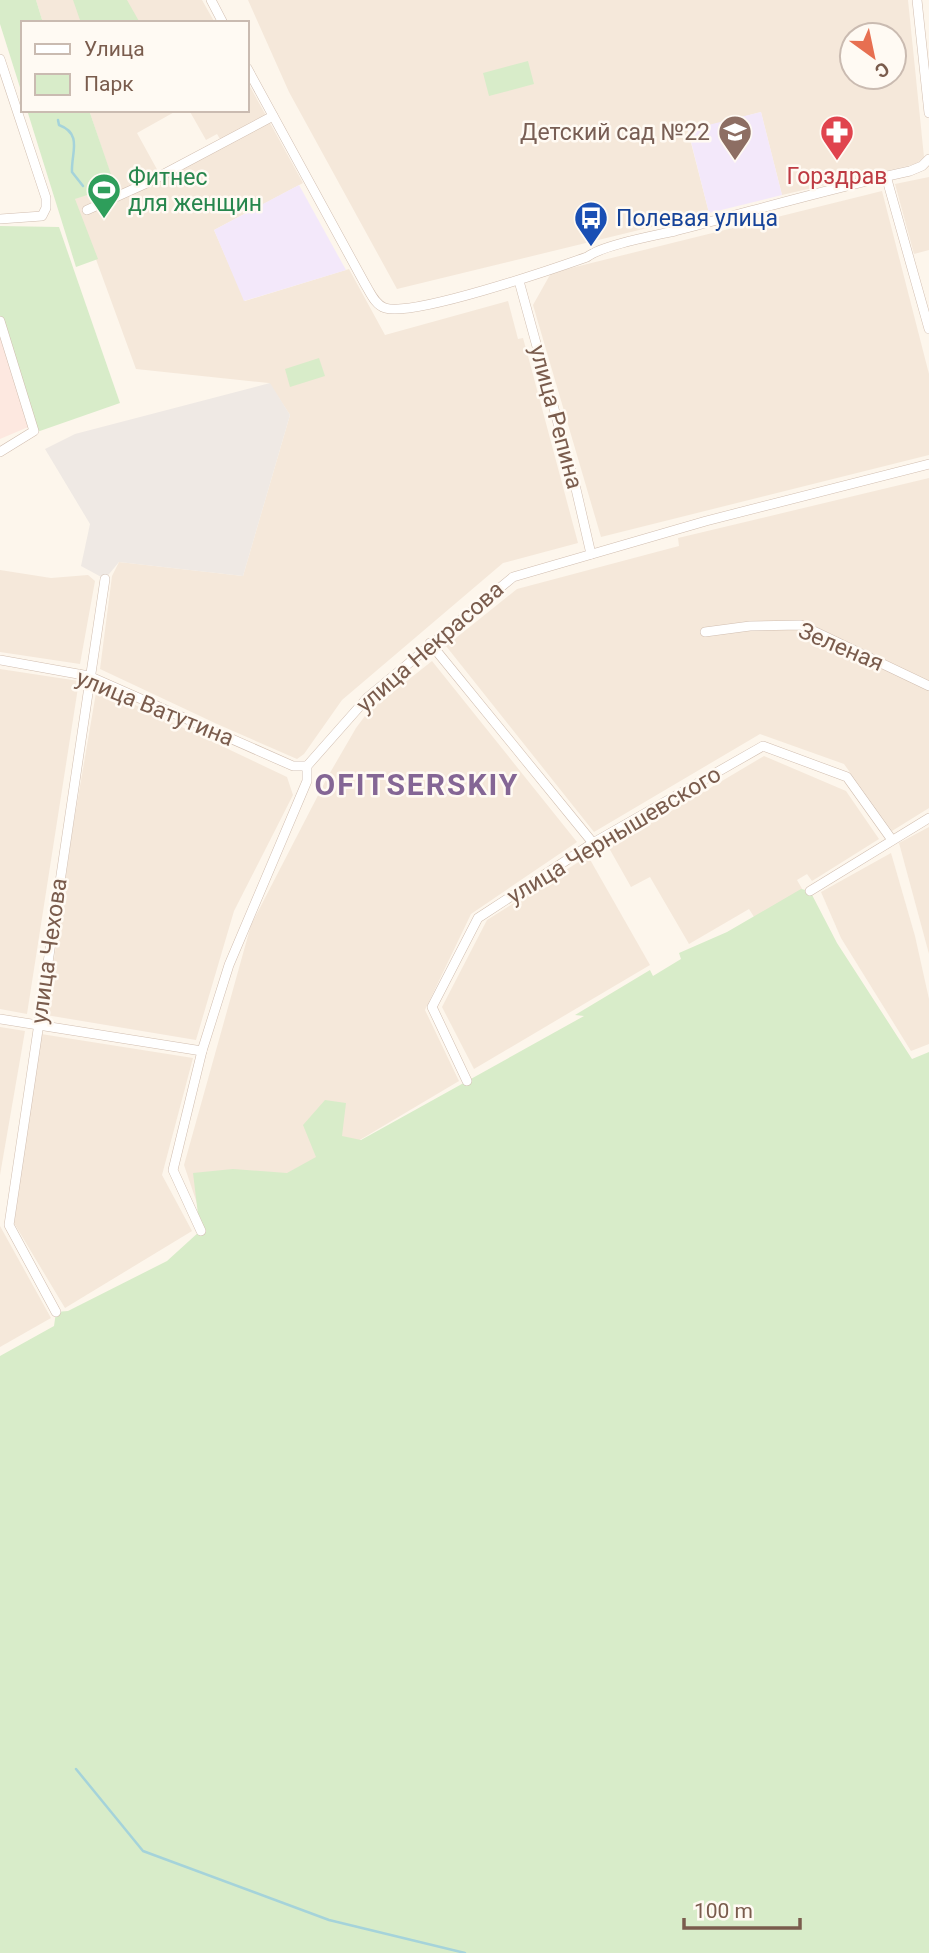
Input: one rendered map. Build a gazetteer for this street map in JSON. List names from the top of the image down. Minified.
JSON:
{"streets":{"street":["улица Репина","улица Некрасова","Зеленая","улица Ватутина","улица Чернышевского","улица Чехова"]},"crossings":[["улица Репина","улица Некрасова"],["улица Некрасова","улица Ватутина"],["улица Ватутина","улица Чехова"]],"districts":["OFITSERSKIY"],"places":{"school or university":["Детский сад №22"],"pharmacy":["Горздрав"],"sports":["Фитнес для женщин"],"bus stop":["Полевая улица"]},"legend":["Улица","Парк"],"scale_bar":"100 m","north":"bottom right"}
